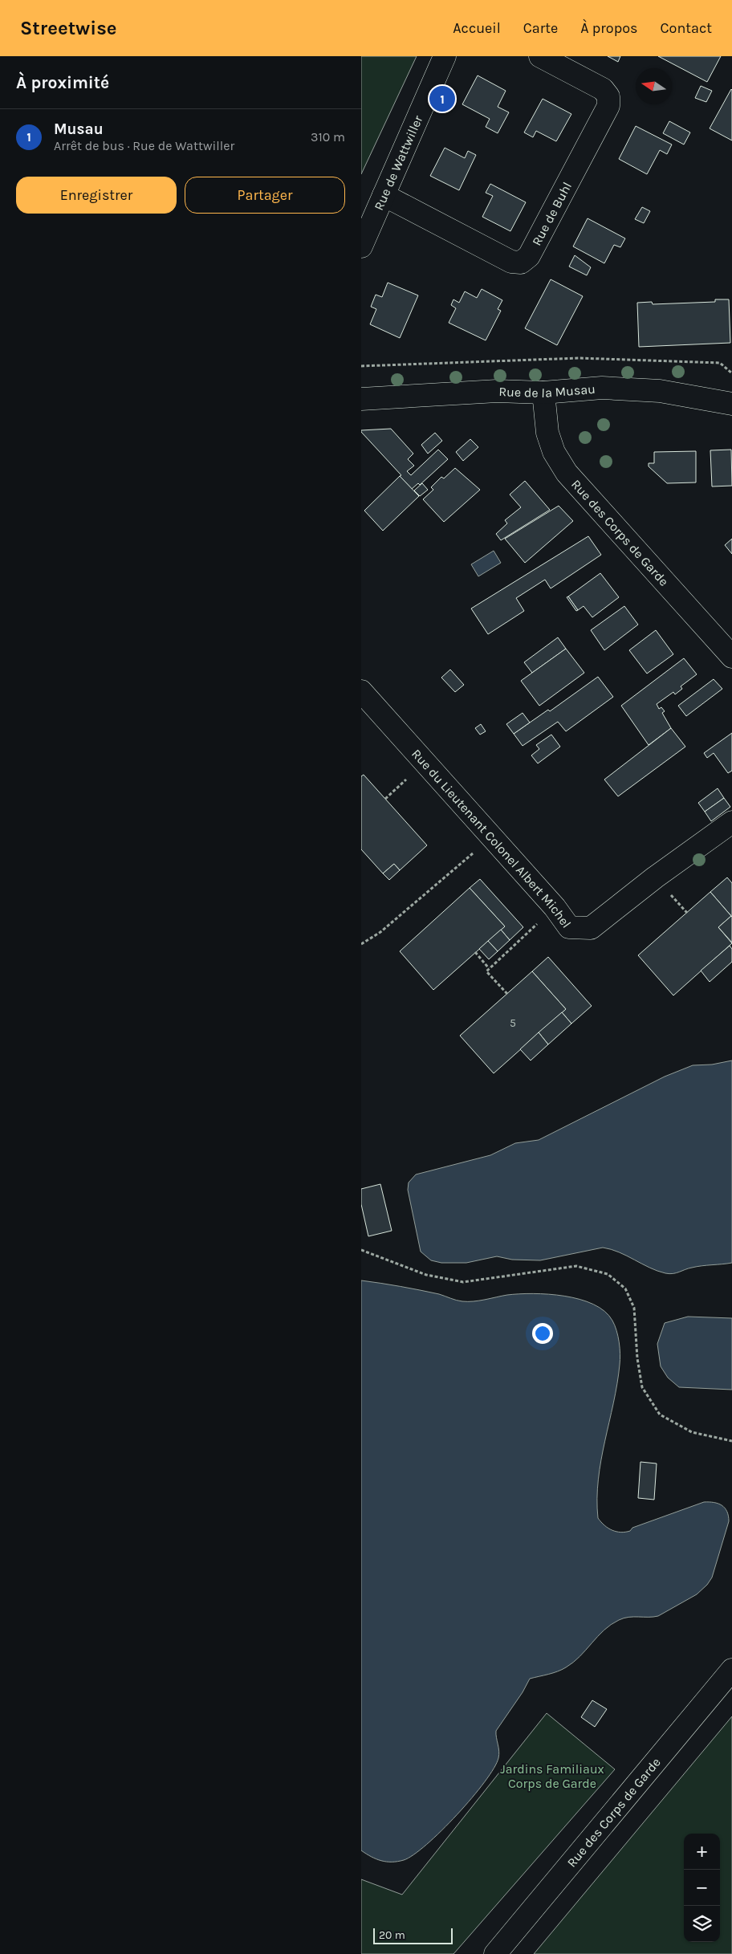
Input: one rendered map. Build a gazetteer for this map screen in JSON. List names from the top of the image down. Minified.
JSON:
{"streets":{"street":["Rue de Wattwiller","Rue de Buhl","Rue de la Musau","Rue des Corps de Garde","Rue du Lieutenant Colonel Albert Michel"]},"crossings":[["Rue de Wattwiller","Rue de Buhl"],["Rue de la Musau","Rue des Corps de Garde"]],"parks":["Jardins Familiaux Corps de Garde"],"house_numbers":["5"],"scale_bar":"20 m","north":"left","page":{"header":"Streetwise","nav":["Accueil","Carte","À propos","Contact"],"heading":"À proximité","pins":"1","list":[{"mark":"1","name":"Musau","note":"Arrêt de bus · Rue de Wattwiller","value":"310 m"}],"buttons":["Enregistrer","Partager"],"map_buttons":["+","−"],"scale":"20 m"}}
